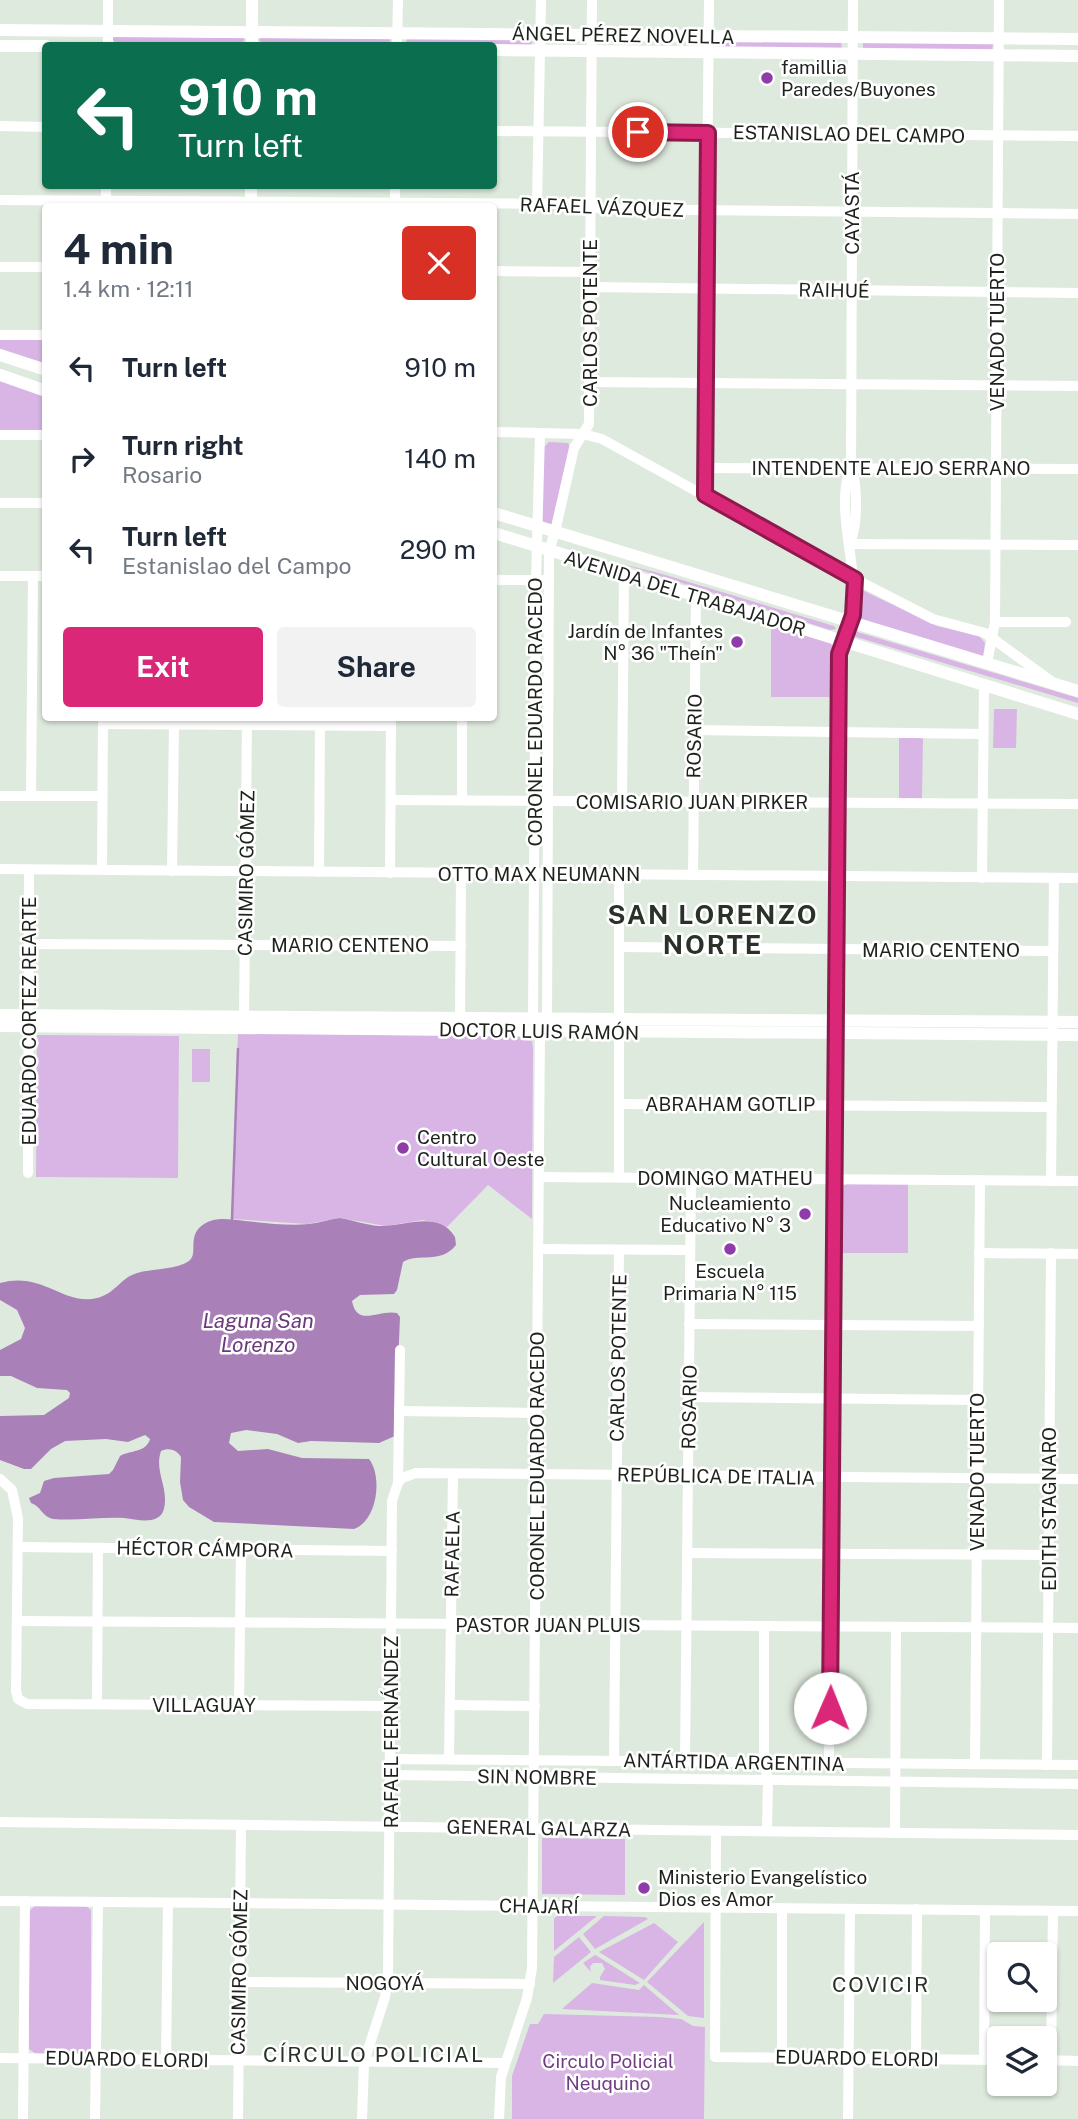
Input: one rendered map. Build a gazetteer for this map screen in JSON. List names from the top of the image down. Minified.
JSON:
{"streets":{"main road":["ÁNGEL PÉREZ NOVELLA","AVENIDA DEL TRABAJADOR","DOCTOR LUIS RAMÓN"],"street":["ESTANISLAO DEL CAMPO","RAFAEL VÁZQUEZ","CAYASTÁ","RAIHUÉ","CARLOS POTENTE","VENADO TUERTO","INTENDENTE ALEJO SERRANO","CORONEL EDUARDO RACEDO","ROSARIO","COMISARIO JUAN PIRKER","CASIMIRO GÓMEZ","OTTO MAX NEUMANN","MARIO CENTENO","EDUARDO CORTEZ REARTE","ABRAHAM GOTLIP","DOMINGO MATHEU","REPÚBLICA DE ITALIA","EDITH STAGNARO","HÉCTOR CÁMPORA","RAFAELA","PASTOR JUAN PLUIS","VILLAGUAY","RAFAEL FERNÁNDEZ","ANTÁRTIDA ARGENTINA","SIN NOMBRE","GENERAL GALARZA","CHAJARÍ","NOGOYÁ","EDUARDO ELORDI"]},"crossings":[["ÁNGEL PÉREZ NOVELLA","CAYASTÁ"],["ÁNGEL PÉREZ NOVELLA","CARLOS POTENTE"],["ÁNGEL PÉREZ NOVELLA","VENADO TUERTO"],["ESTANISLAO DEL CAMPO","CAYASTÁ"],["ESTANISLAO DEL CAMPO","CARLOS POTENTE"],["ESTANISLAO DEL CAMPO","VENADO TUERTO"],["RAFAEL VÁZQUEZ","CAYASTÁ"],["RAFAEL VÁZQUEZ","CARLOS POTENTE"],["RAFAEL VÁZQUEZ","VENADO TUERTO"],["CAYASTÁ","RAIHUÉ"],["CAYASTÁ","INTENDENTE ALEJO SERRANO"],["CAYASTÁ","AVENIDA DEL TRABAJADOR"],["CAYASTÁ","COMISARIO JUAN PIRKER"],["CAYASTÁ","OTTO MAX NEUMANN"],["CAYASTÁ","MARIO CENTENO"],["CAYASTÁ","DOCTOR LUIS RAMÓN"],["CAYASTÁ","ABRAHAM GOTLIP"],["CAYASTÁ","DOMINGO MATHEU"],["CAYASTÁ","REPÚBLICA DE ITALIA"],["CAYASTÁ","PASTOR JUAN PLUIS"],["CAYASTÁ","ANTÁRTIDA ARGENTINA"],["RAIHUÉ","CARLOS POTENTE"],["RAIHUÉ","VENADO TUERTO"],["CARLOS POTENTE","CORONEL EDUARDO RACEDO"],["CARLOS POTENTE","REPÚBLICA DE ITALIA"],["CARLOS POTENTE","PASTOR JUAN PLUIS"],["CARLOS POTENTE","ANTÁRTIDA ARGENTINA"],["VENADO TUERTO","INTENDENTE ALEJO SERRANO"],["VENADO TUERTO","AVENIDA DEL TRABAJADOR"],["VENADO TUERTO","DOMINGO MATHEU"],["VENADO TUERTO","REPÚBLICA DE ITALIA"],["VENADO TUERTO","PASTOR JUAN PLUIS"],["VENADO TUERTO","ANTÁRTIDA ARGENTINA"],["AVENIDA DEL TRABAJADOR","CORONEL EDUARDO RACEDO"],["AVENIDA DEL TRABAJADOR","ROSARIO"],["CORONEL EDUARDO RACEDO","COMISARIO JUAN PIRKER"],["CORONEL EDUARDO RACEDO","OTTO MAX NEUMANN"],["CORONEL EDUARDO RACEDO","DOCTOR LUIS RAMÓN"],["CORONEL EDUARDO RACEDO","DOMINGO MATHEU"],["CORONEL EDUARDO RACEDO","REPÚBLICA DE ITALIA"],["CORONEL EDUARDO RACEDO","PASTOR JUAN PLUIS"],["CORONEL EDUARDO RACEDO","ANTÁRTIDA ARGENTINA"],["CORONEL EDUARDO RACEDO","SIN NOMBRE"],["CORONEL EDUARDO RACEDO","GENERAL GALARZA"],["CORONEL EDUARDO RACEDO","CHAJARÍ"],["CORONEL EDUARDO RACEDO","NOGOYÁ"],["ROSARIO","COMISARIO JUAN PIRKER"],["ROSARIO","OTTO MAX NEUMANN"],["ROSARIO","DOMINGO MATHEU"],["ROSARIO","REPÚBLICA DE ITALIA"],["ROSARIO","PASTOR JUAN PLUIS"],["ROSARIO","ANTÁRTIDA ARGENTINA"],["CASIMIRO GÓMEZ","OTTO MAX NEUMANN"],["CASIMIRO GÓMEZ","MARIO CENTENO"],["CASIMIRO GÓMEZ","DOCTOR LUIS RAMÓN"],["CASIMIRO GÓMEZ","GENERAL GALARZA"],["CASIMIRO GÓMEZ","CHAJARÍ"],["CASIMIRO GÓMEZ","NOGOYÁ"],["CASIMIRO GÓMEZ","EDUARDO ELORDI"],["OTTO MAX NEUMANN","EDUARDO CORTEZ REARTE"],["MARIO CENTENO","EDUARDO CORTEZ REARTE"],["EDUARDO CORTEZ REARTE","DOCTOR LUIS RAMÓN"],["REPÚBLICA DE ITALIA","EDITH STAGNARO"],["REPÚBLICA DE ITALIA","RAFAELA"],["REPÚBLICA DE ITALIA","RAFAEL FERNÁNDEZ"],["EDITH STAGNARO","PASTOR JUAN PLUIS"],["EDITH STAGNARO","ANTÁRTIDA ARGENTINA"],["HÉCTOR CÁMPORA","RAFAEL FERNÁNDEZ"],["RAFAELA","PASTOR JUAN PLUIS"],["RAFAELA","ANTÁRTIDA ARGENTINA"],["PASTOR JUAN PLUIS","VILLAGUAY"],["PASTOR JUAN PLUIS","RAFAEL FERNÁNDEZ"],["VILLAGUAY","RAFAEL FERNÁNDEZ"],["RAFAEL FERNÁNDEZ","ANTÁRTIDA ARGENTINA"],["RAFAEL FERNÁNDEZ","SIN NOMBRE"],["RAFAEL FERNÁNDEZ","GENERAL GALARZA"],["RAFAEL FERNÁNDEZ","CHAJARÍ"],["RAFAEL FERNÁNDEZ","NOGOYÁ"],["RAFAEL FERNÁNDEZ","EDUARDO ELORDI"],["CHAJARÍ","EDUARDO ELORDI"]],"districts":["SAN LORENZO NORTE","COVICIR","CÍRCULO POLICIAL"],"water":["Laguna San Lorenzo"],"parks":["Circulo Policial Neuquino"],"places":["famillia Paredes/Buyones","Jardín de Infantes N° 36 \"Theín\"","Centro Cultural Oeste","Nucleamiento Educativo N° 3","Escuela Primaria N° 115","Ministerio Evangelístico Dios es Amor"],"page":{"turn":["910 m","Turn left"],"heading":["4 min","1.4 km · 12:11"],"list":[{"name":"Turn left","value":"910 m"},{"name":"Turn right","note":"Rosario","value":"140 m"},{"name":"Turn left","note":"Estanislao del Campo","value":"290 m"}],"buttons":["Exit","Share"]}}
